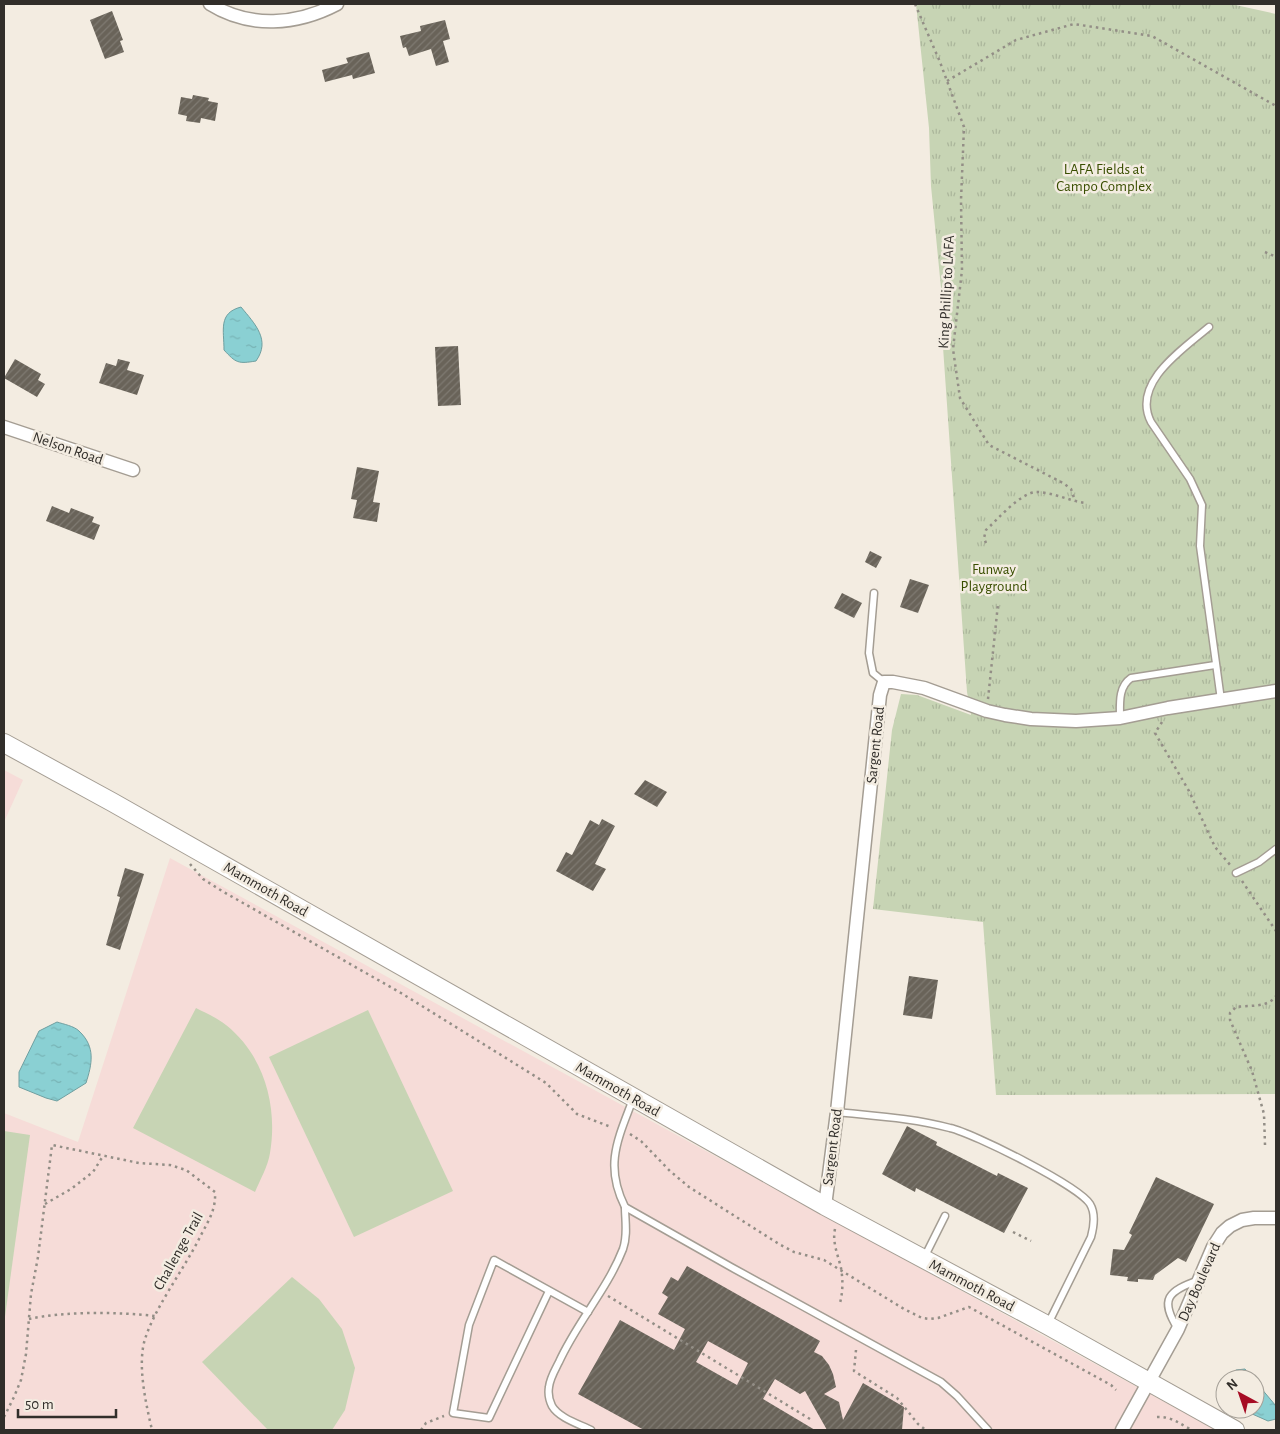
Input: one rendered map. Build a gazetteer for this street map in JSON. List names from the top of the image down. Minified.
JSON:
{"streets":{"main road":["Mammoth Road"],"street":["Nelson Road","Sargent Road","Day Boulevard"],"path":["King Phillip to LAFA","Challenge Trail"]},"crossings":[["Sargent Road","Mammoth Road"],["Mammoth Road","Day Boulevard"]],"parks":["LAFA Fields at Campo Complex","Funway Playground"],"scale_bar":"50 m","north":"top left"}
